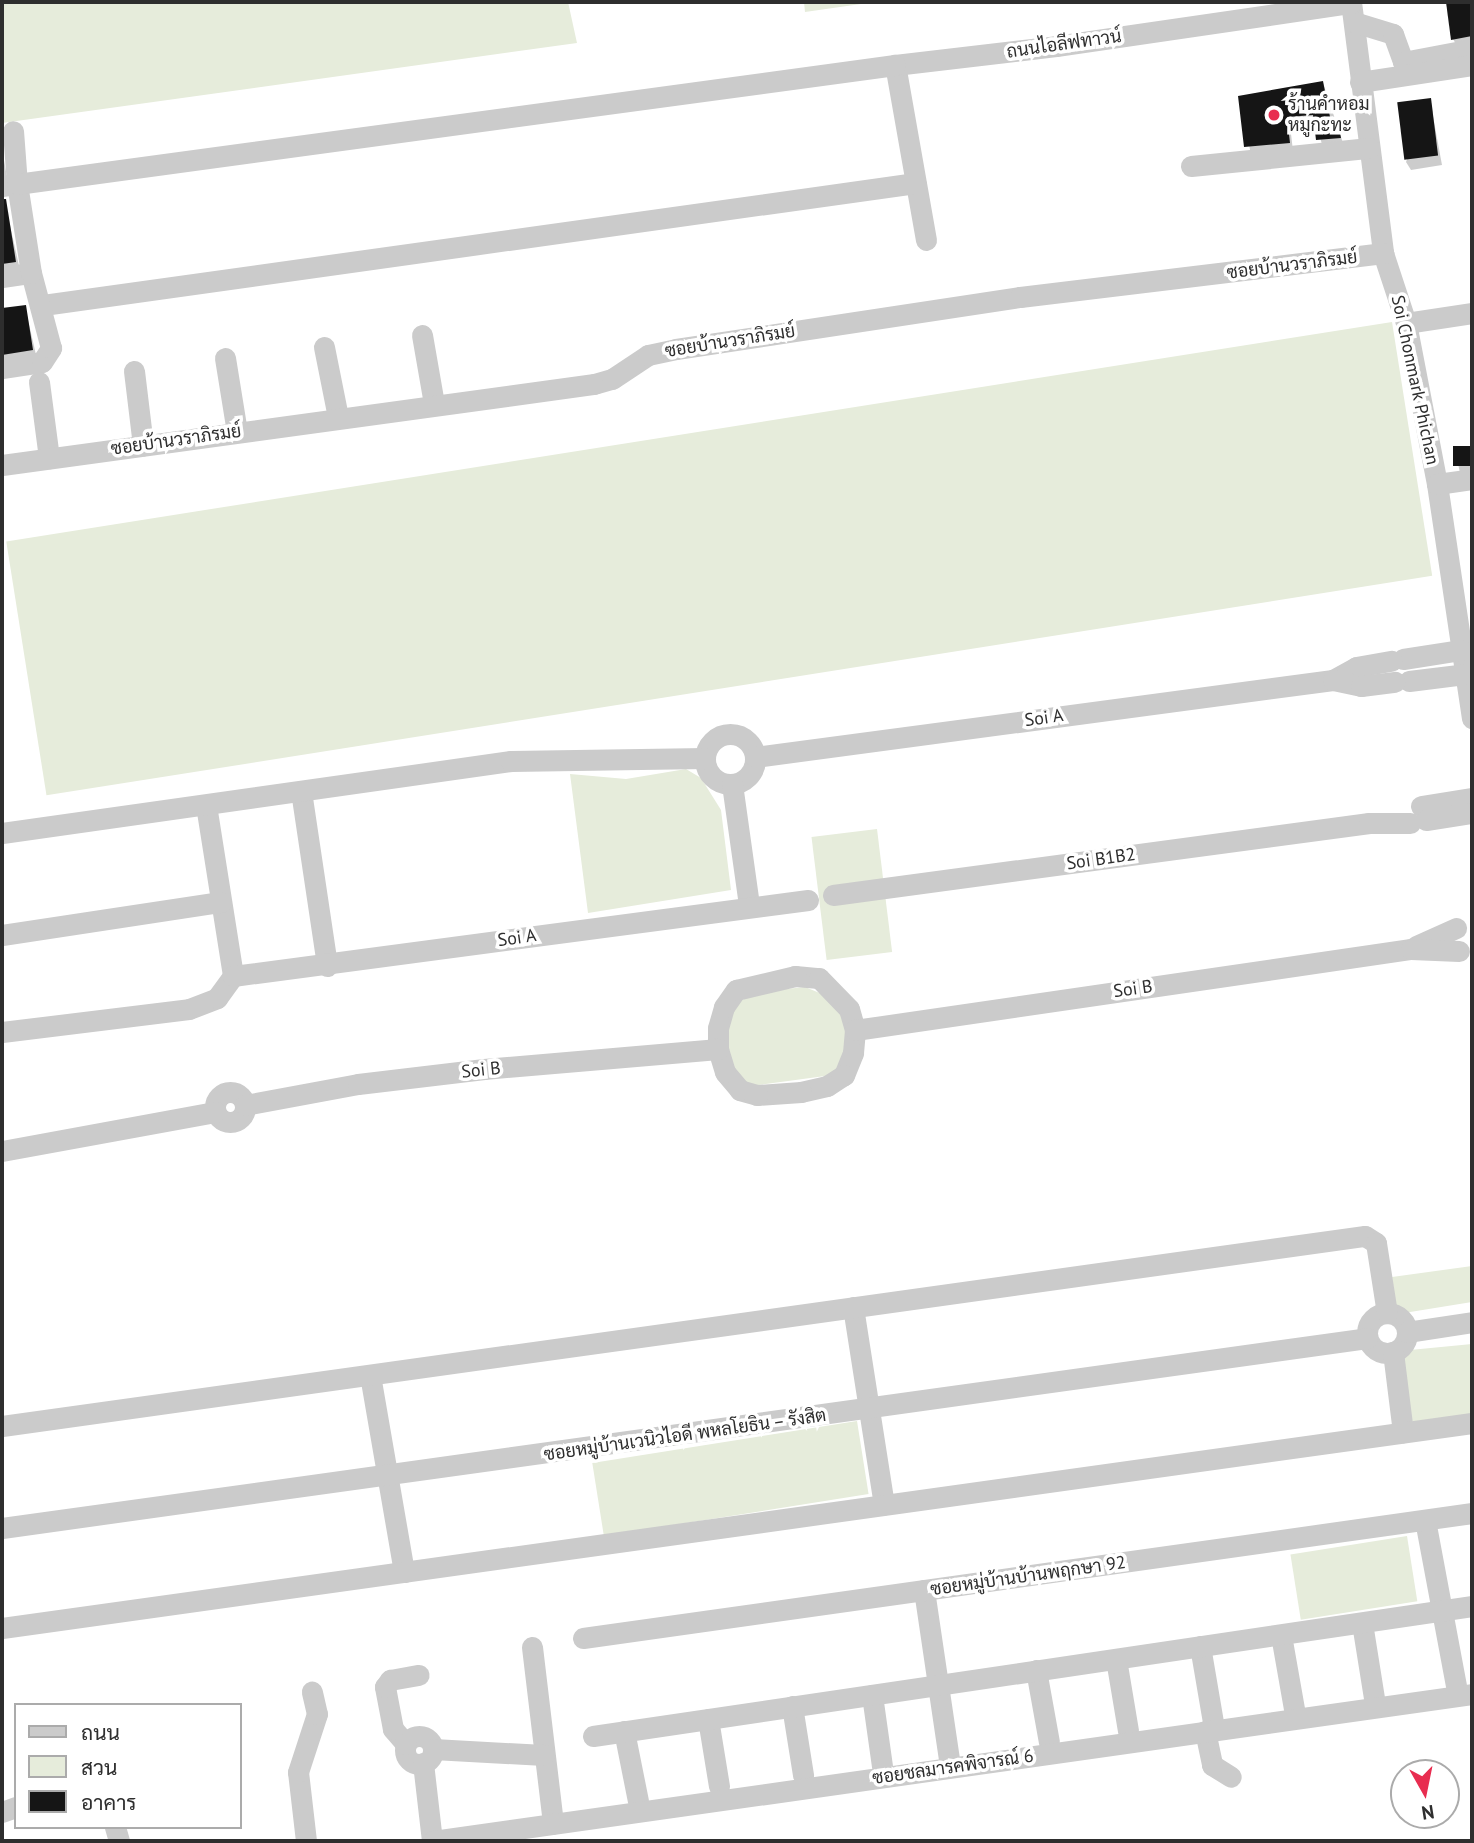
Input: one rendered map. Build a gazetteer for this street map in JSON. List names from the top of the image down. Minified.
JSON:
{"streets":{"street":["ถนนไอลีฟทาวน์","ซอยบ้านวราภิรมย์","Soi Chonmark Phichan","Soi A","Soi B1B2","Soi B","ซอยหมู่บ้านเวนิวไอดี พหลโยธิน – รังสิต","ซอยหมู่บ้านบ้านพฤกษา 92","ซอยชลมารคพิจารณ์ 6"]},"crossings":[["ถนนไอลีฟทาวน์","Soi Chonmark Phichan"],["ซอยบ้านวราภิรมย์","Soi Chonmark Phichan"],["Soi Chonmark Phichan","Soi A"]],"places":["ร้านคำหอม หมูกะทะ"],"legend":["ถนน","สวน","อาคาร"],"north":"bottom"}
